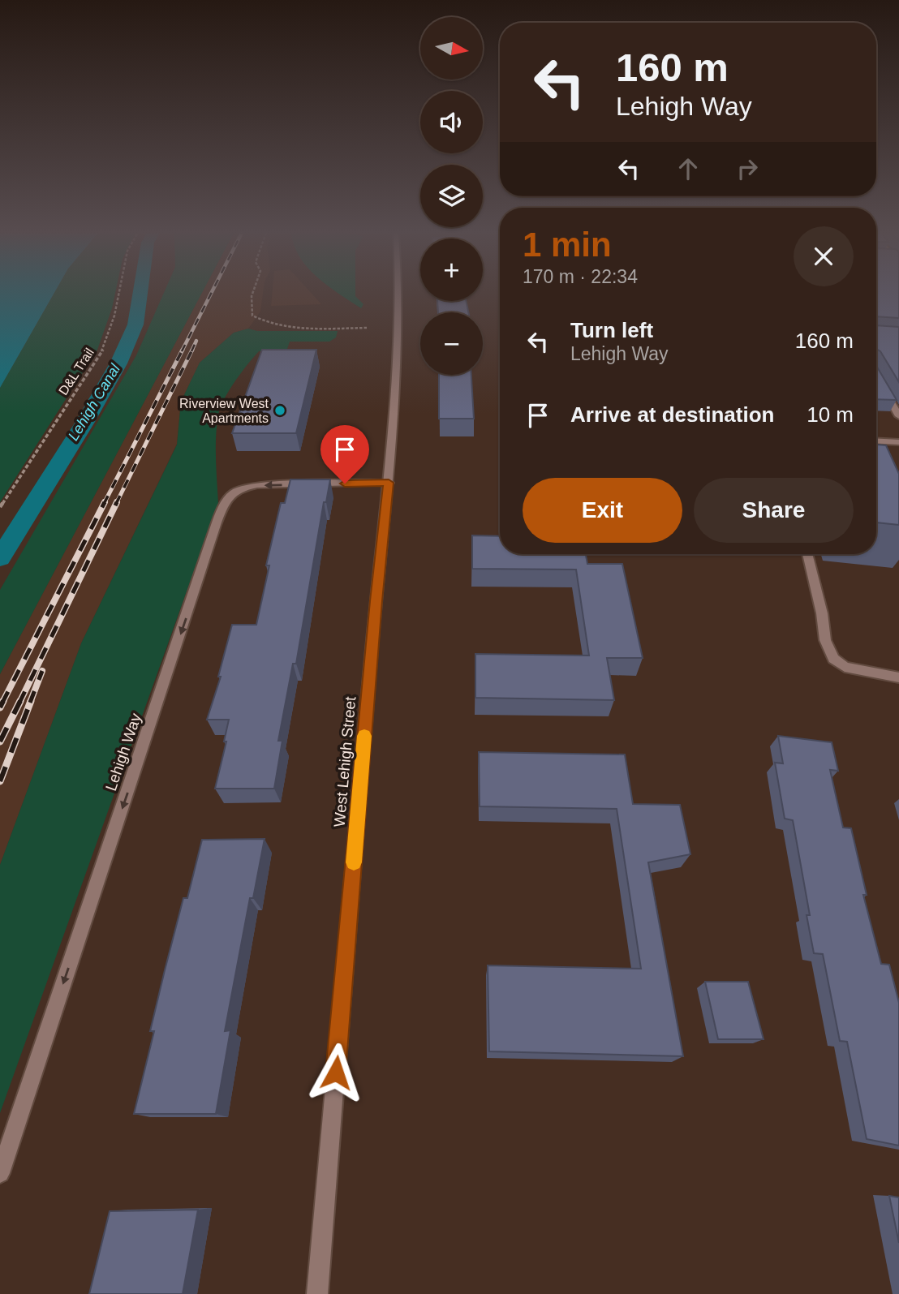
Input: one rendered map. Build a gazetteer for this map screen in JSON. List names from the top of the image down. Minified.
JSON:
{"streets":{"street":["Lehigh Way","West Lehigh Street"],"path":["D&L Trail"]},"crossings":[["Lehigh Way","West Lehigh Street"]],"one_way":["Lehigh Way"],"water":["Lehigh Canal"],"places":["Riverview West Apartments"],"north":"right","page":{"map_buttons":["+","−"],"turn":["160 m","Lehigh Way"],"heading":["1 min","170 m · 22:34"],"list":[{"name":"Turn left","note":"Lehigh Way","value":"160 m"},{"name":"Arrive at destination","value":"10 m"}],"buttons":["Exit","Share"]}}
